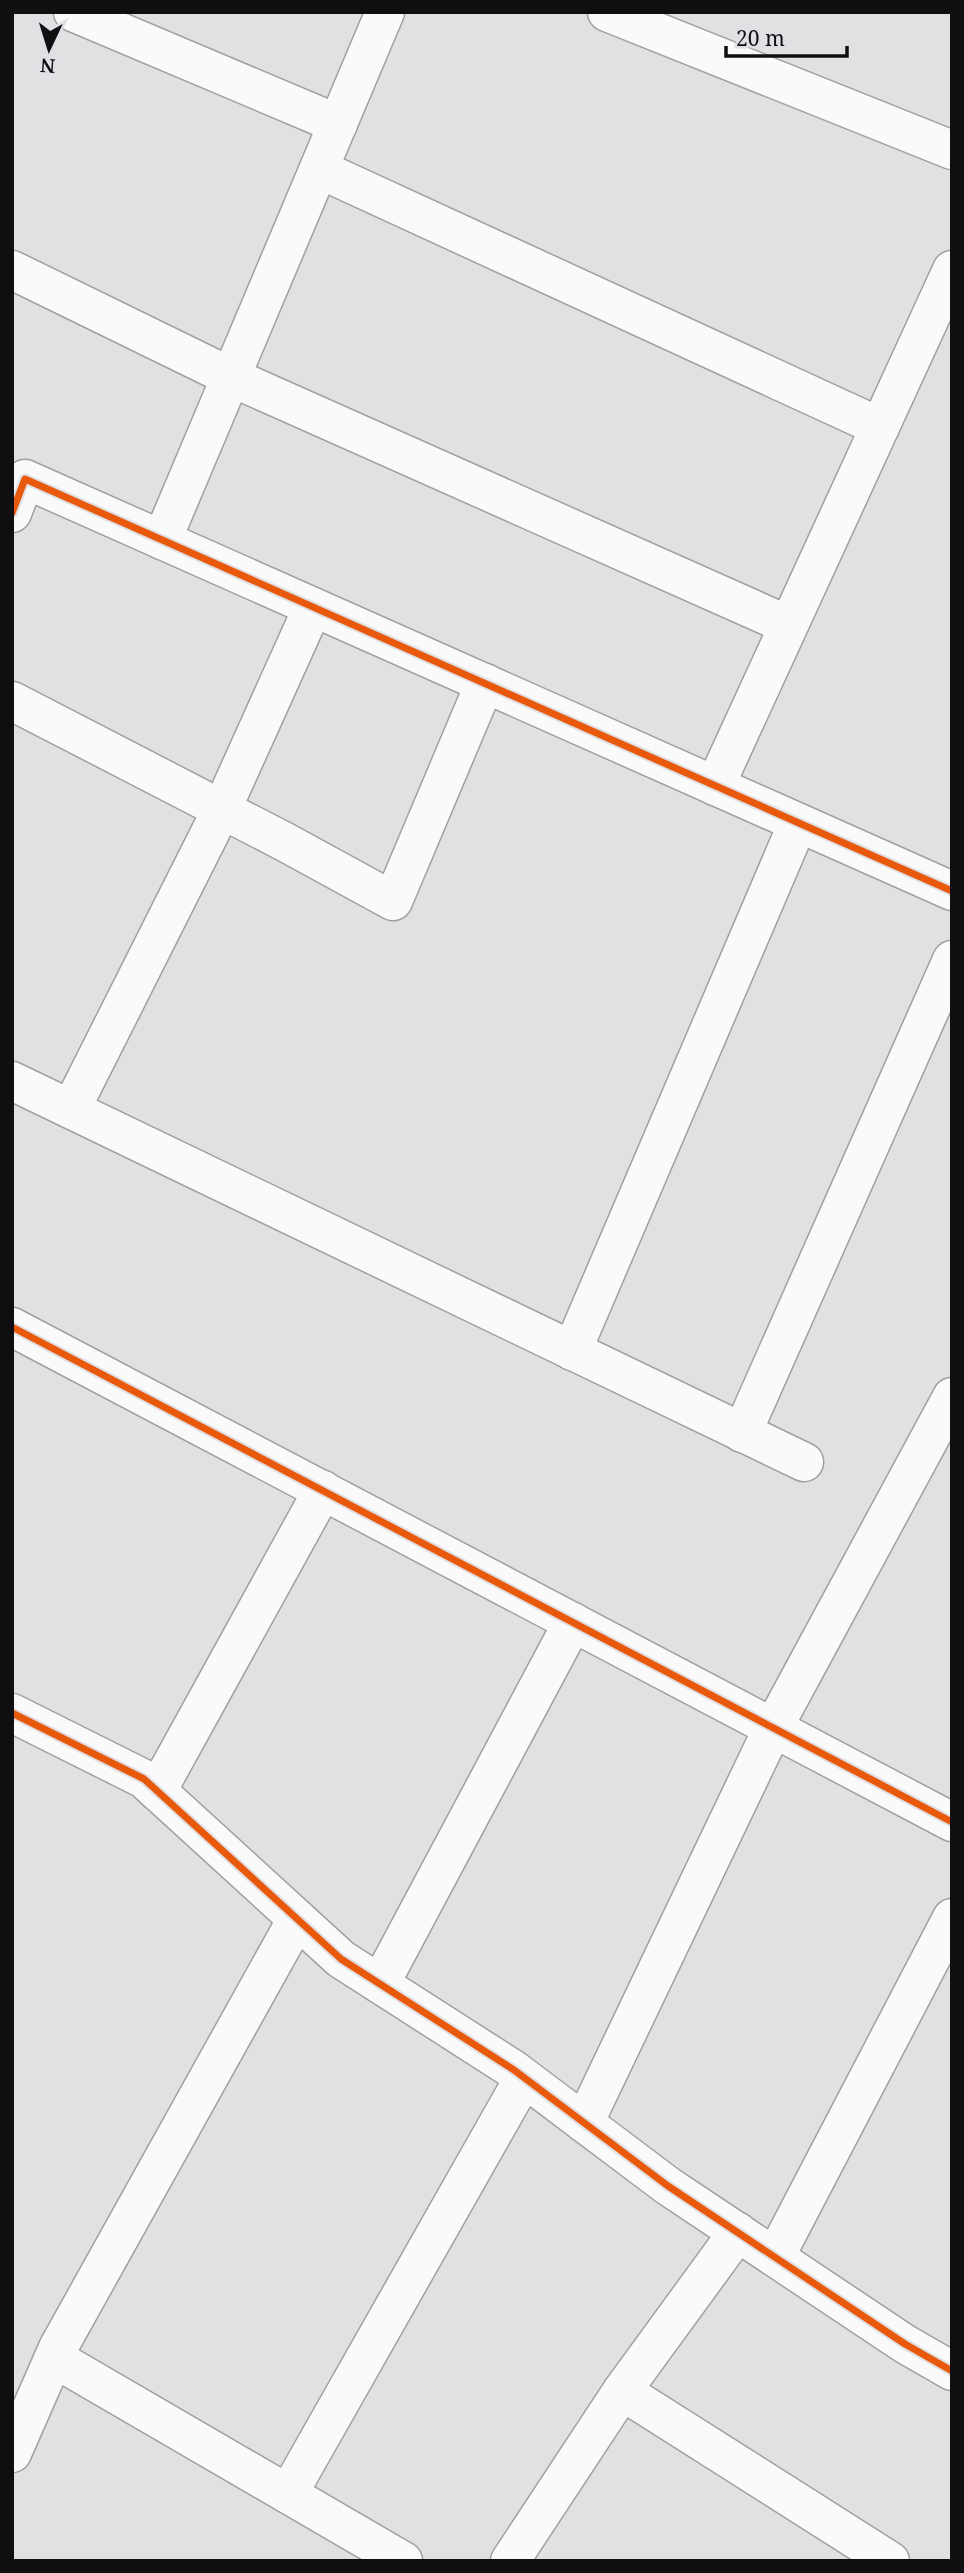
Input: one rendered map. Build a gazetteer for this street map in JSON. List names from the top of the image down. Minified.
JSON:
{"scale_bar":"20 m","north":"bottom"}
